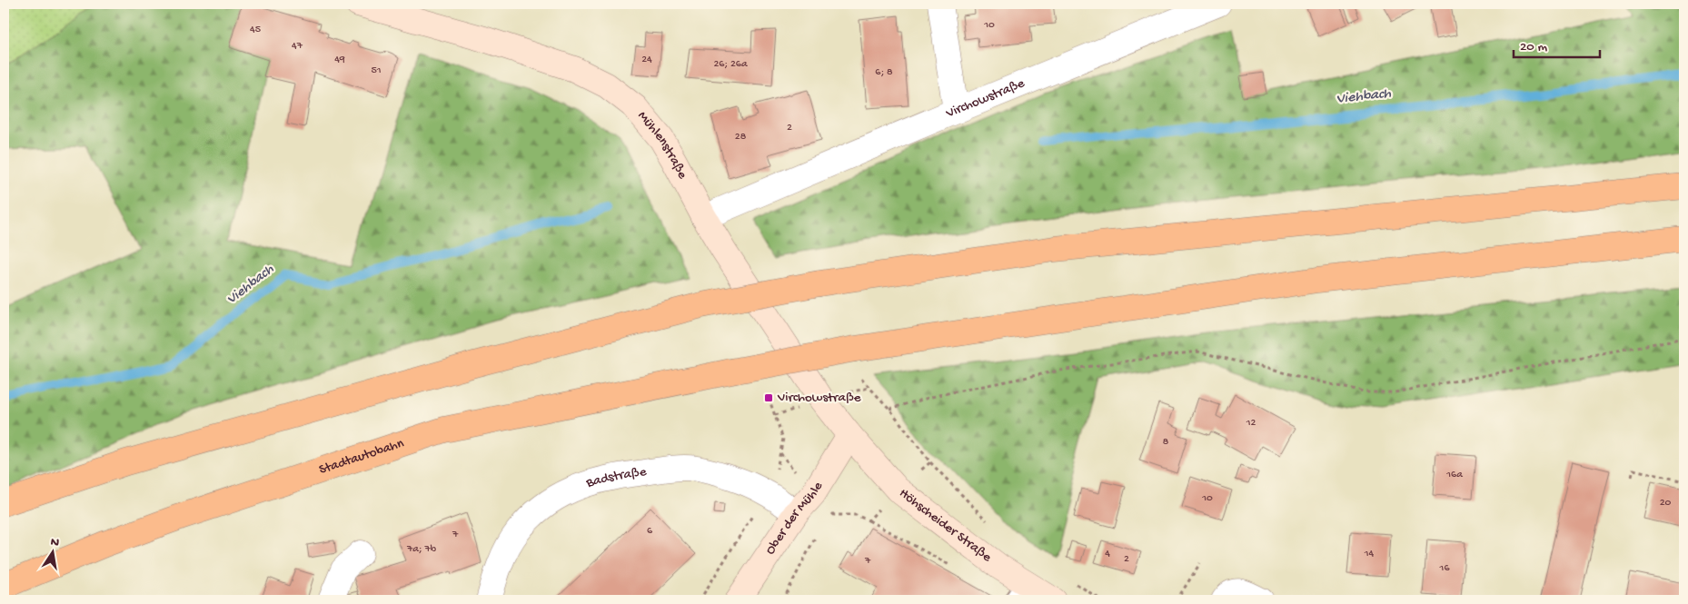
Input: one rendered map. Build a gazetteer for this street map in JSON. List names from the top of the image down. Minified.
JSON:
{"streets":{"highway":["Stadtautobahn"],"street":["Virchowstraße","Mühlenstraße","Badstraße","Ober der Mühle","Höhscheider Straße"]},"crossings":[["Virchowstraße","Mühlenstraße"],["Mühlenstraße","Ober der Mühle"],["Mühlenstraße","Höhscheider Straße"],["Badstraße","Ober der Mühle"],["Ober der Mühle","Höhscheider Straße"]],"water":["Viehbach"],"places":{"transit":["Virchowstraße"]},"house_numbers":["10","45","47","49","24","26; 26a","51","6; 8","2","28","12","8","16a","10","20","6","7","7a; 7b","4","14","2","7","16"],"scale_bar":"20 m","north":"top"}
